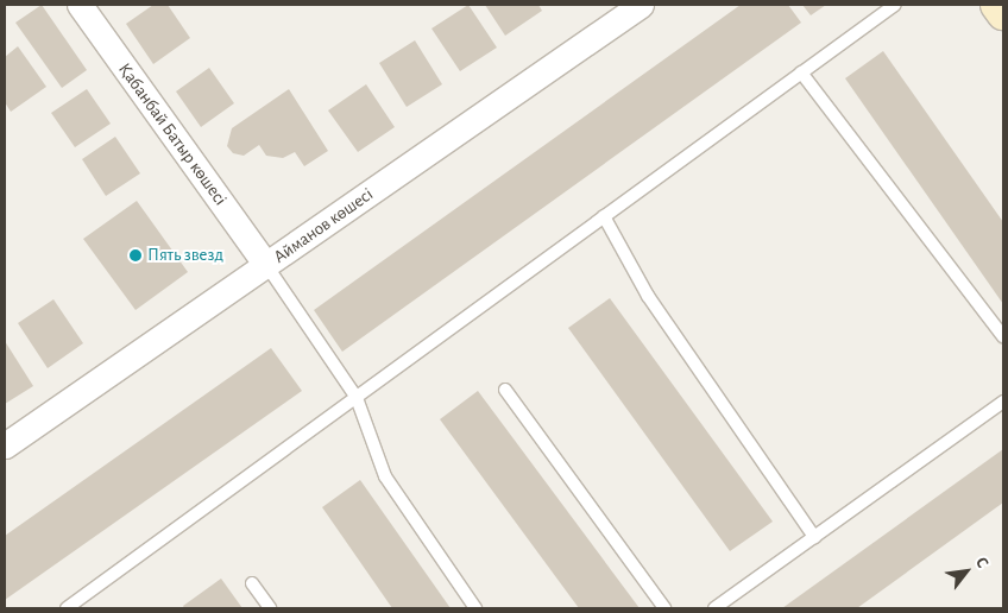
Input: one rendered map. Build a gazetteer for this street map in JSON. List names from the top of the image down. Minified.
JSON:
{"streets":{"street":["Қабанбай Батыр көшесі","Айманов көшесі"]},"crossings":[["Қабанбай Батыр көшесі","Айманов көшесі"]],"places":["Пять звезд"],"north":"top right"}
